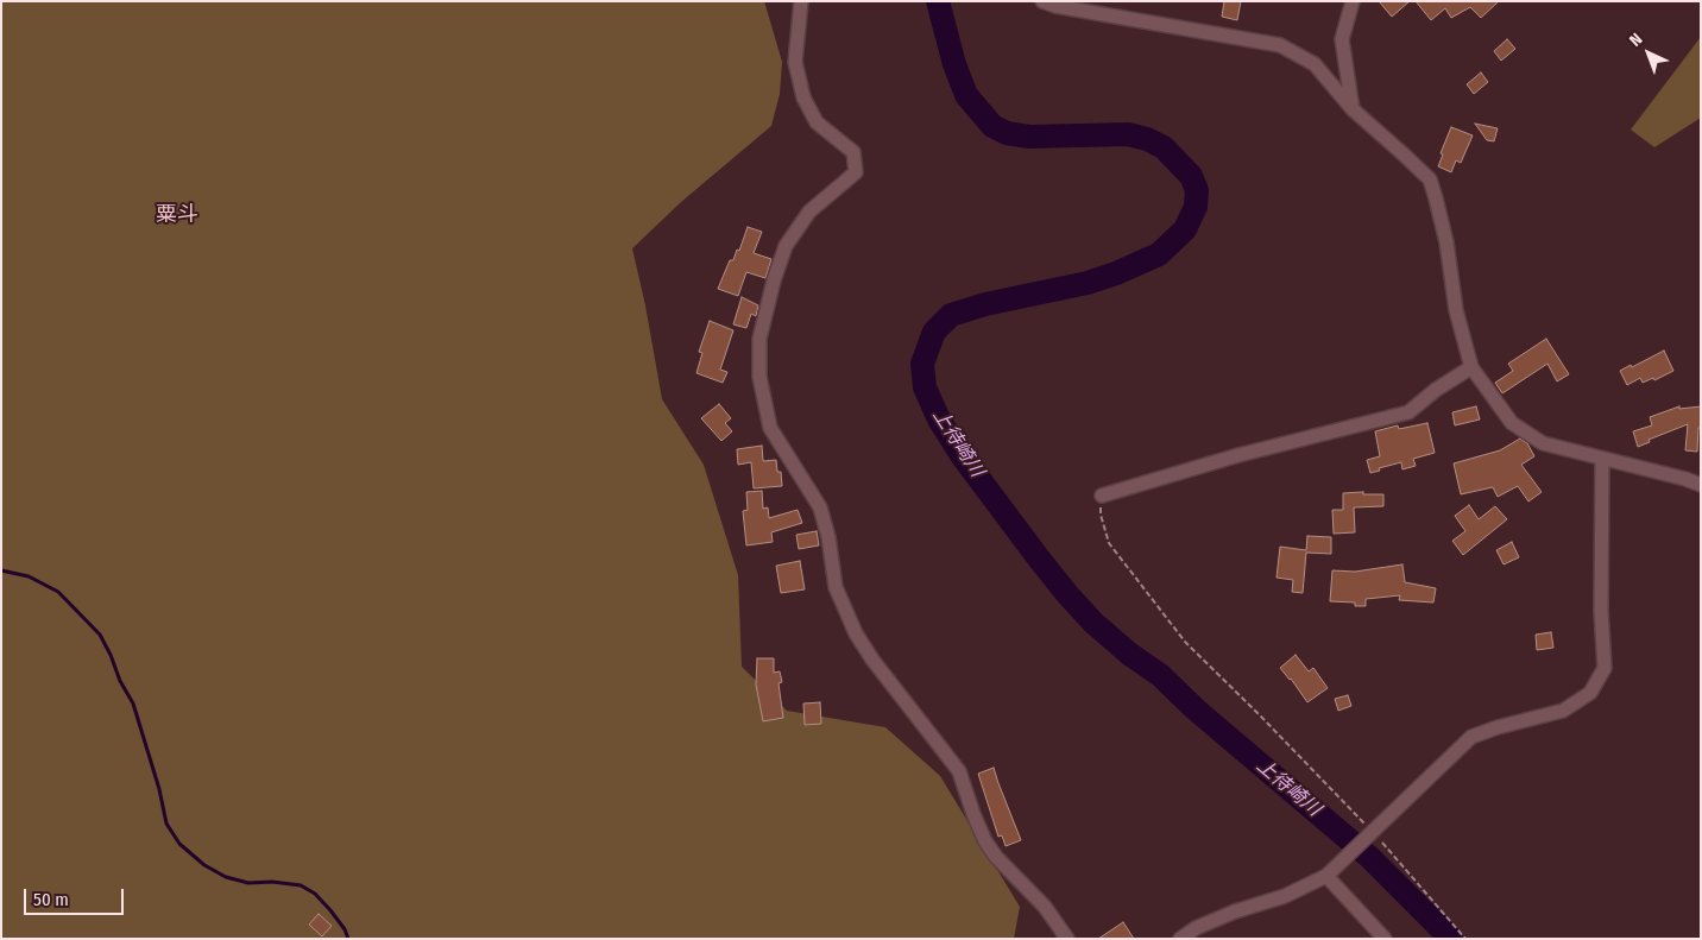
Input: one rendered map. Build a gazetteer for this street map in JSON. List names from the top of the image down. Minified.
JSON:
{"districts":["粟斗"],"water":["上待崎川"],"scale_bar":"50 m","north":"top left"}
